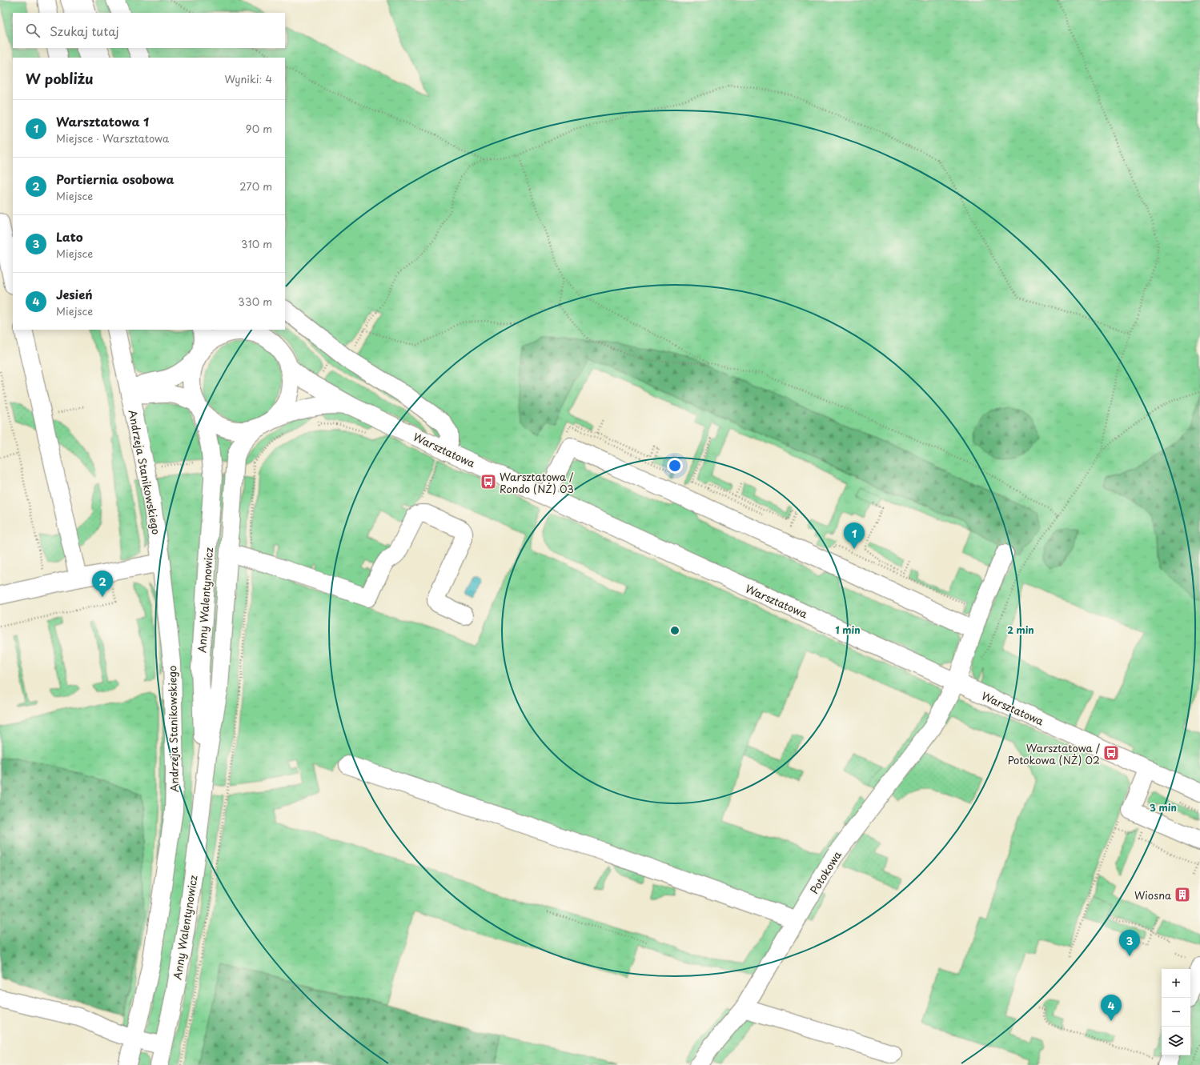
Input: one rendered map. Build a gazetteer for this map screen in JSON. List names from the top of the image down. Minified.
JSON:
{"streets":{"street":["Warsztatowa","Andrzeja Stanikowskiego","Anny Walentynowicz","Potokowa"]},"crossings":[["Warsztatowa","Andrzeja Stanikowskiego"],["Warsztatowa","Anny Walentynowicz"],["Warsztatowa","Potokowa"],["Andrzeja Stanikowskiego","Anny Walentynowicz"]],"places":{"bus stop":["Warsztatowa / Rondo (NŻ) 03","Warsztatowa / Potokowa (NŻ) 02"],"building":["Wiosna"]},"page":{"search":"Szukaj tutaj","heading":["W pobliżu","Wyniki: 4"],"list":[{"mark":"1","name":"Warsztatowa 1","note":"Miejsce · Warsztatowa","value":"90 m"},{"mark":"2","name":"Portiernia osobowa","note":"Miejsce","value":"270 m"},{"mark":"3","name":"Lato","note":"Miejsce","value":"310 m"},{"mark":"4","name":"Jesień","note":"Miejsce","value":"330 m"}],"pins":["1","2","3","4"],"map_buttons":["+","−"]},"rings":["1 min","2 min","3 min"]}
